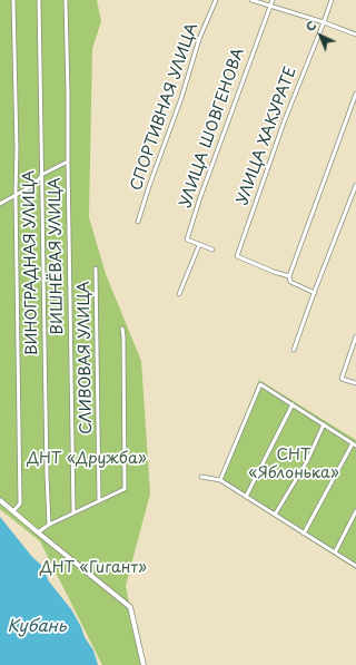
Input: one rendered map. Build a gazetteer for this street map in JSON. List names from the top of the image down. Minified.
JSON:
{"streets":{"street":["СПОРТИВНАЯ УЛИЦА","УЛИЦА ШОВГЕНОВА","УЛИЦА ХАКУРАТЕ","ВИШНЁВАЯ УЛИЦА","ВИНОГРАДНАЯ УЛИЦА","СЛИВОВАЯ УЛИЦА"]},"water":["Кубань"],"parks":["СНТ «Яблонька»","ДНТ «Дружба»","ДНТ «Гигант»"],"north":"top left"}
